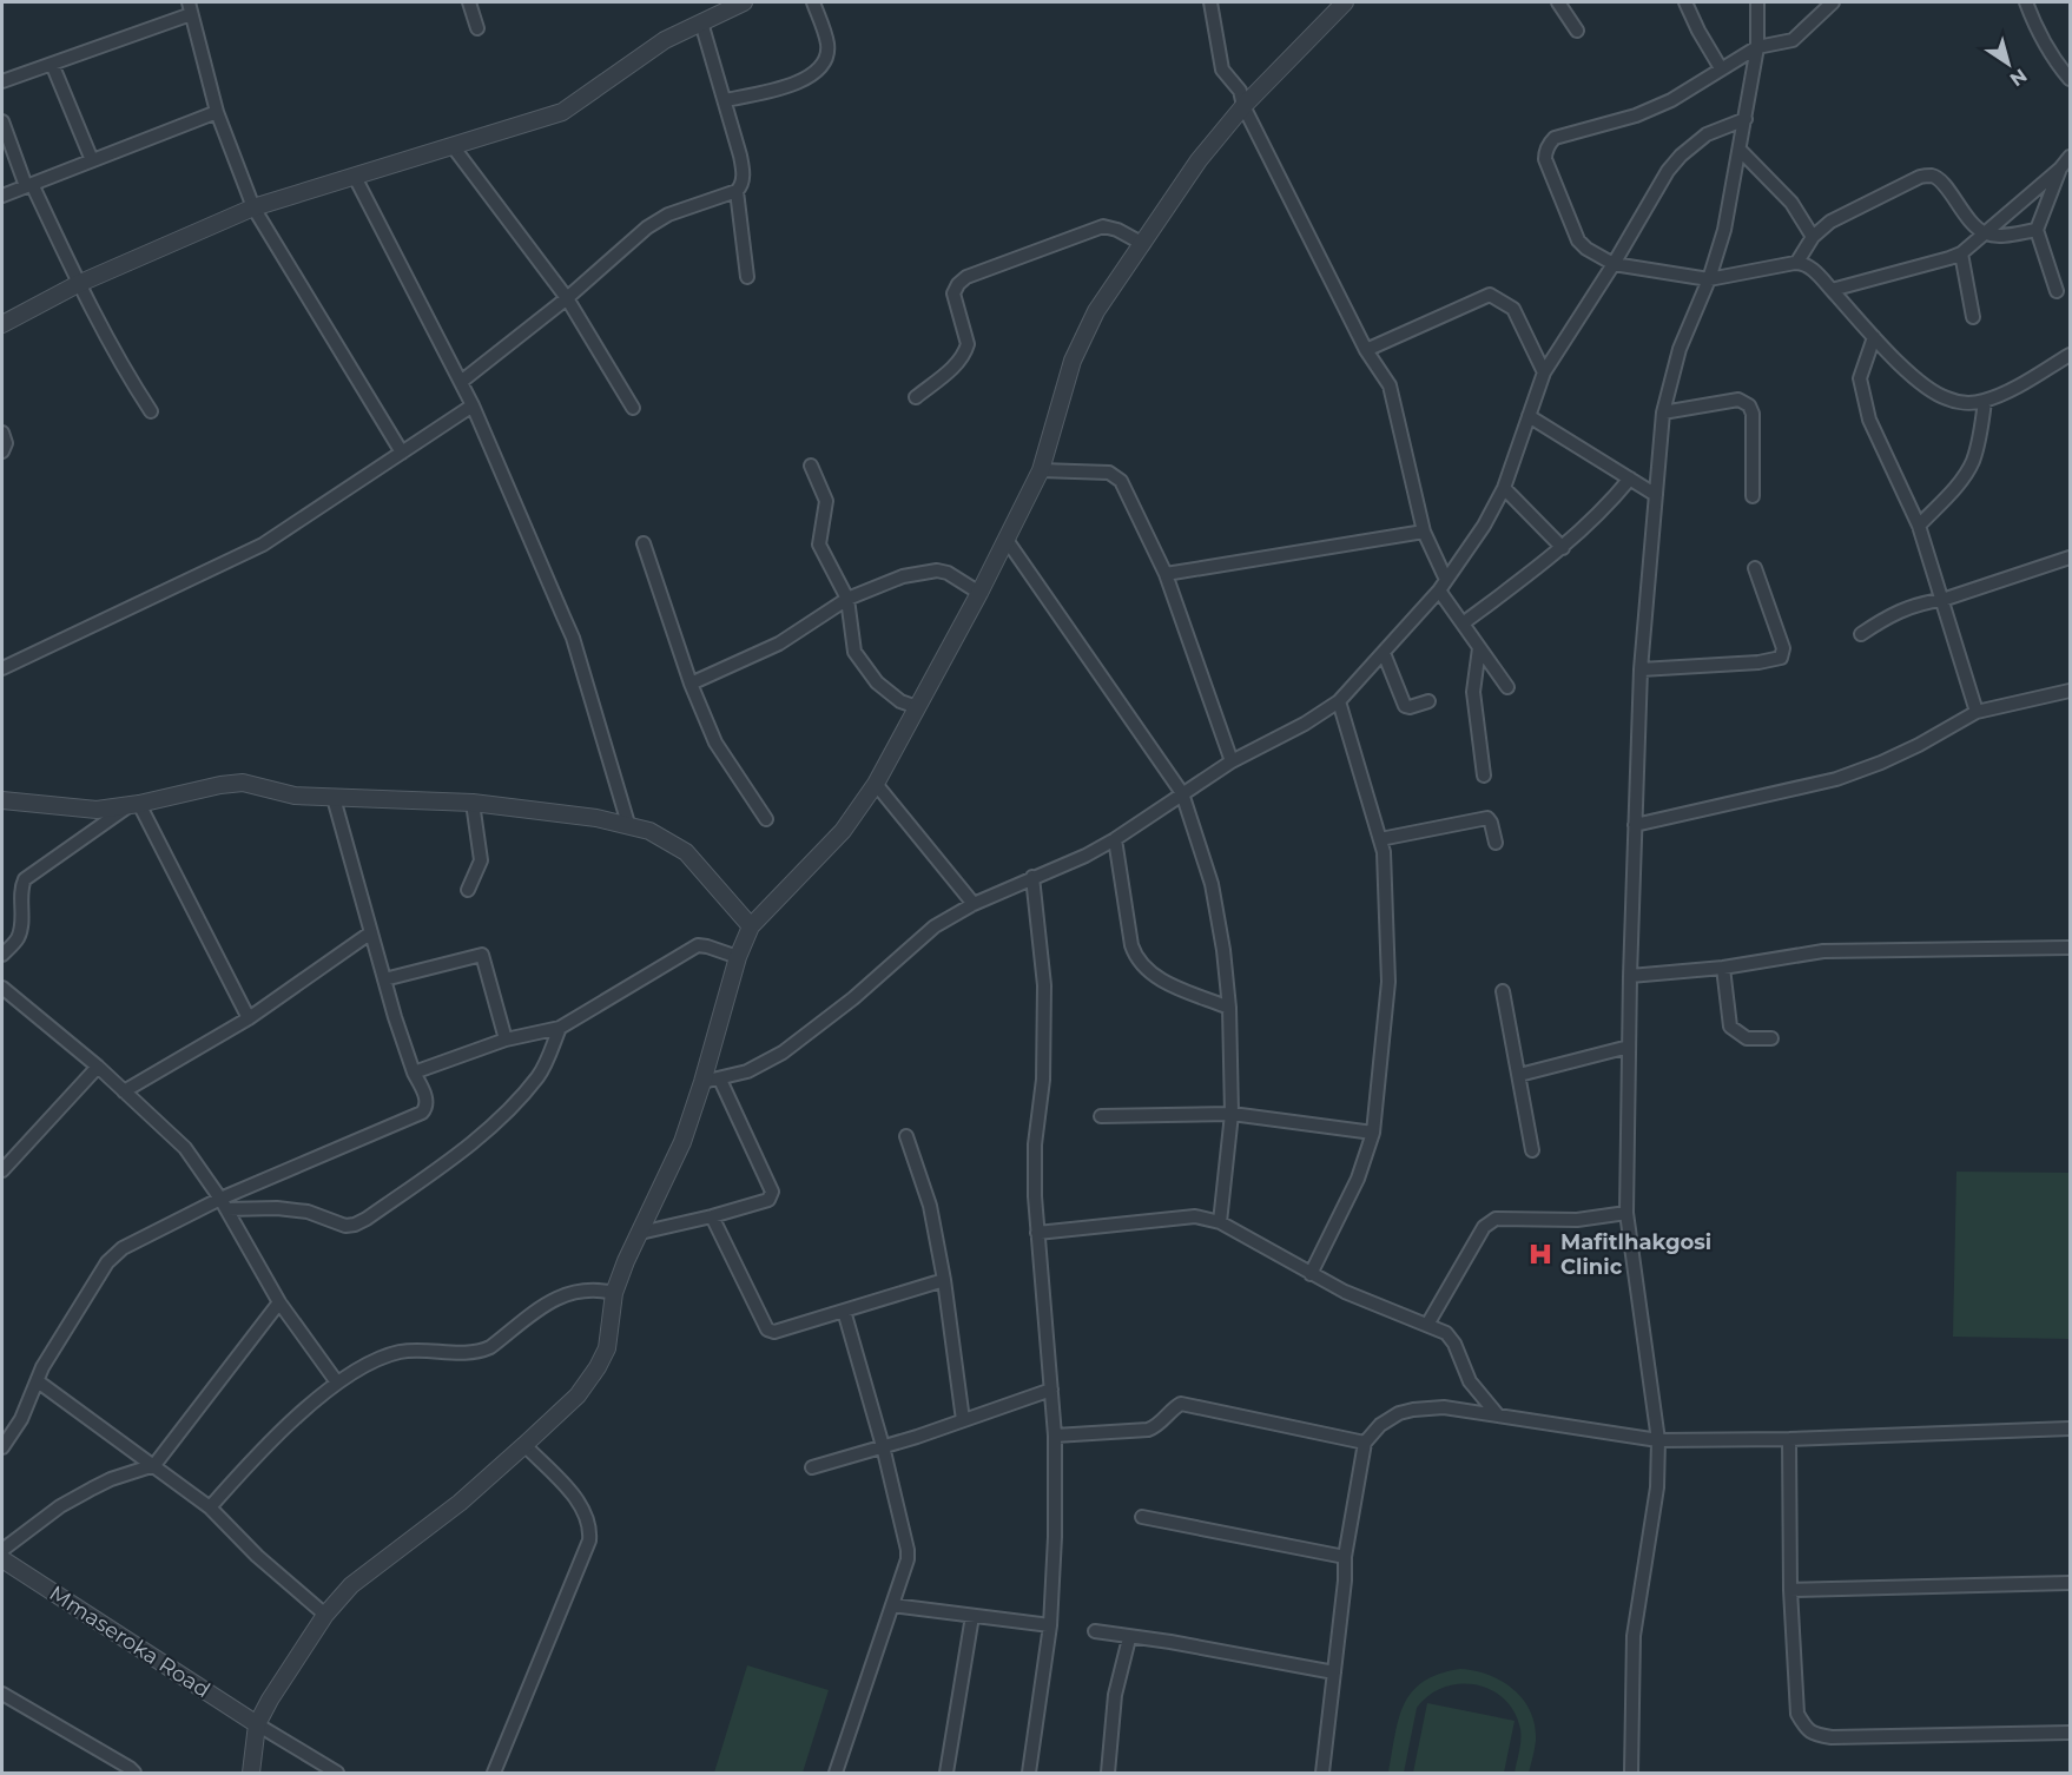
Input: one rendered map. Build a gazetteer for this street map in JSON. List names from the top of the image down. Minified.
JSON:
{"streets":{"street":["Mmaseroka Road"]},"places":{"hospital":["Mafitlhakgosi Clinic"]},"north":"bottom right"}
